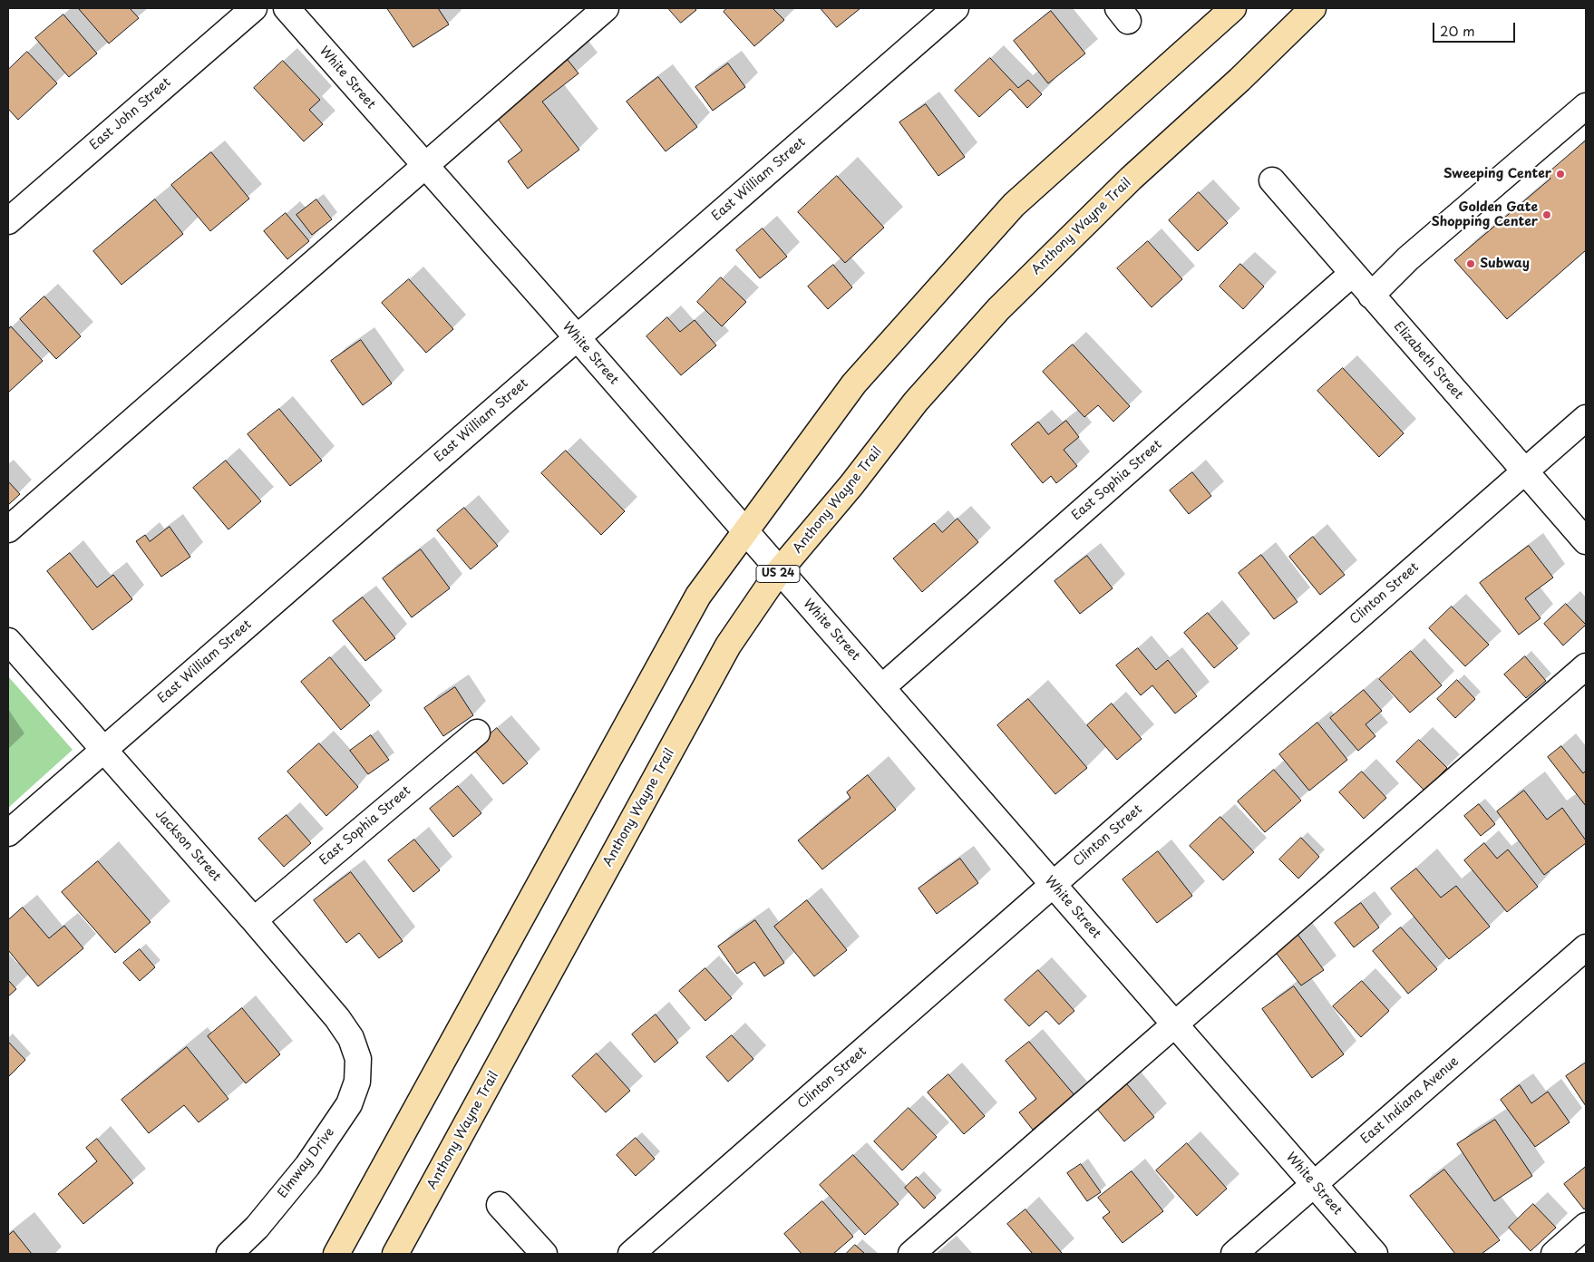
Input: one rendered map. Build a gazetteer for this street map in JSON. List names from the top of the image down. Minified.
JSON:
{"streets":{"highway":["Anthony Wayne Trail","US 24"],"street":["White Street","East John Street","East William Street","Elizabeth Street","East Sophia Street","Clinton Street","Jackson Street","East Indiana Avenue","Elmway Drive"]},"crossings":[["White Street","East William Street"],["White Street","Anthony Wayne Trail"],["White Street","East Sophia Street"],["White Street","Clinton Street"],["White Street","East Indiana Avenue"],["East William Street","Jackson Street"],["Elizabeth Street","East Sophia Street"],["Elizabeth Street","Clinton Street"],["East Sophia Street","Jackson Street"],["Jackson Street","Elmway Drive"]],"places":["Sweeping Center","Golden Gate Shopping Center","Subway"],"scale_bar":"20 m"}
